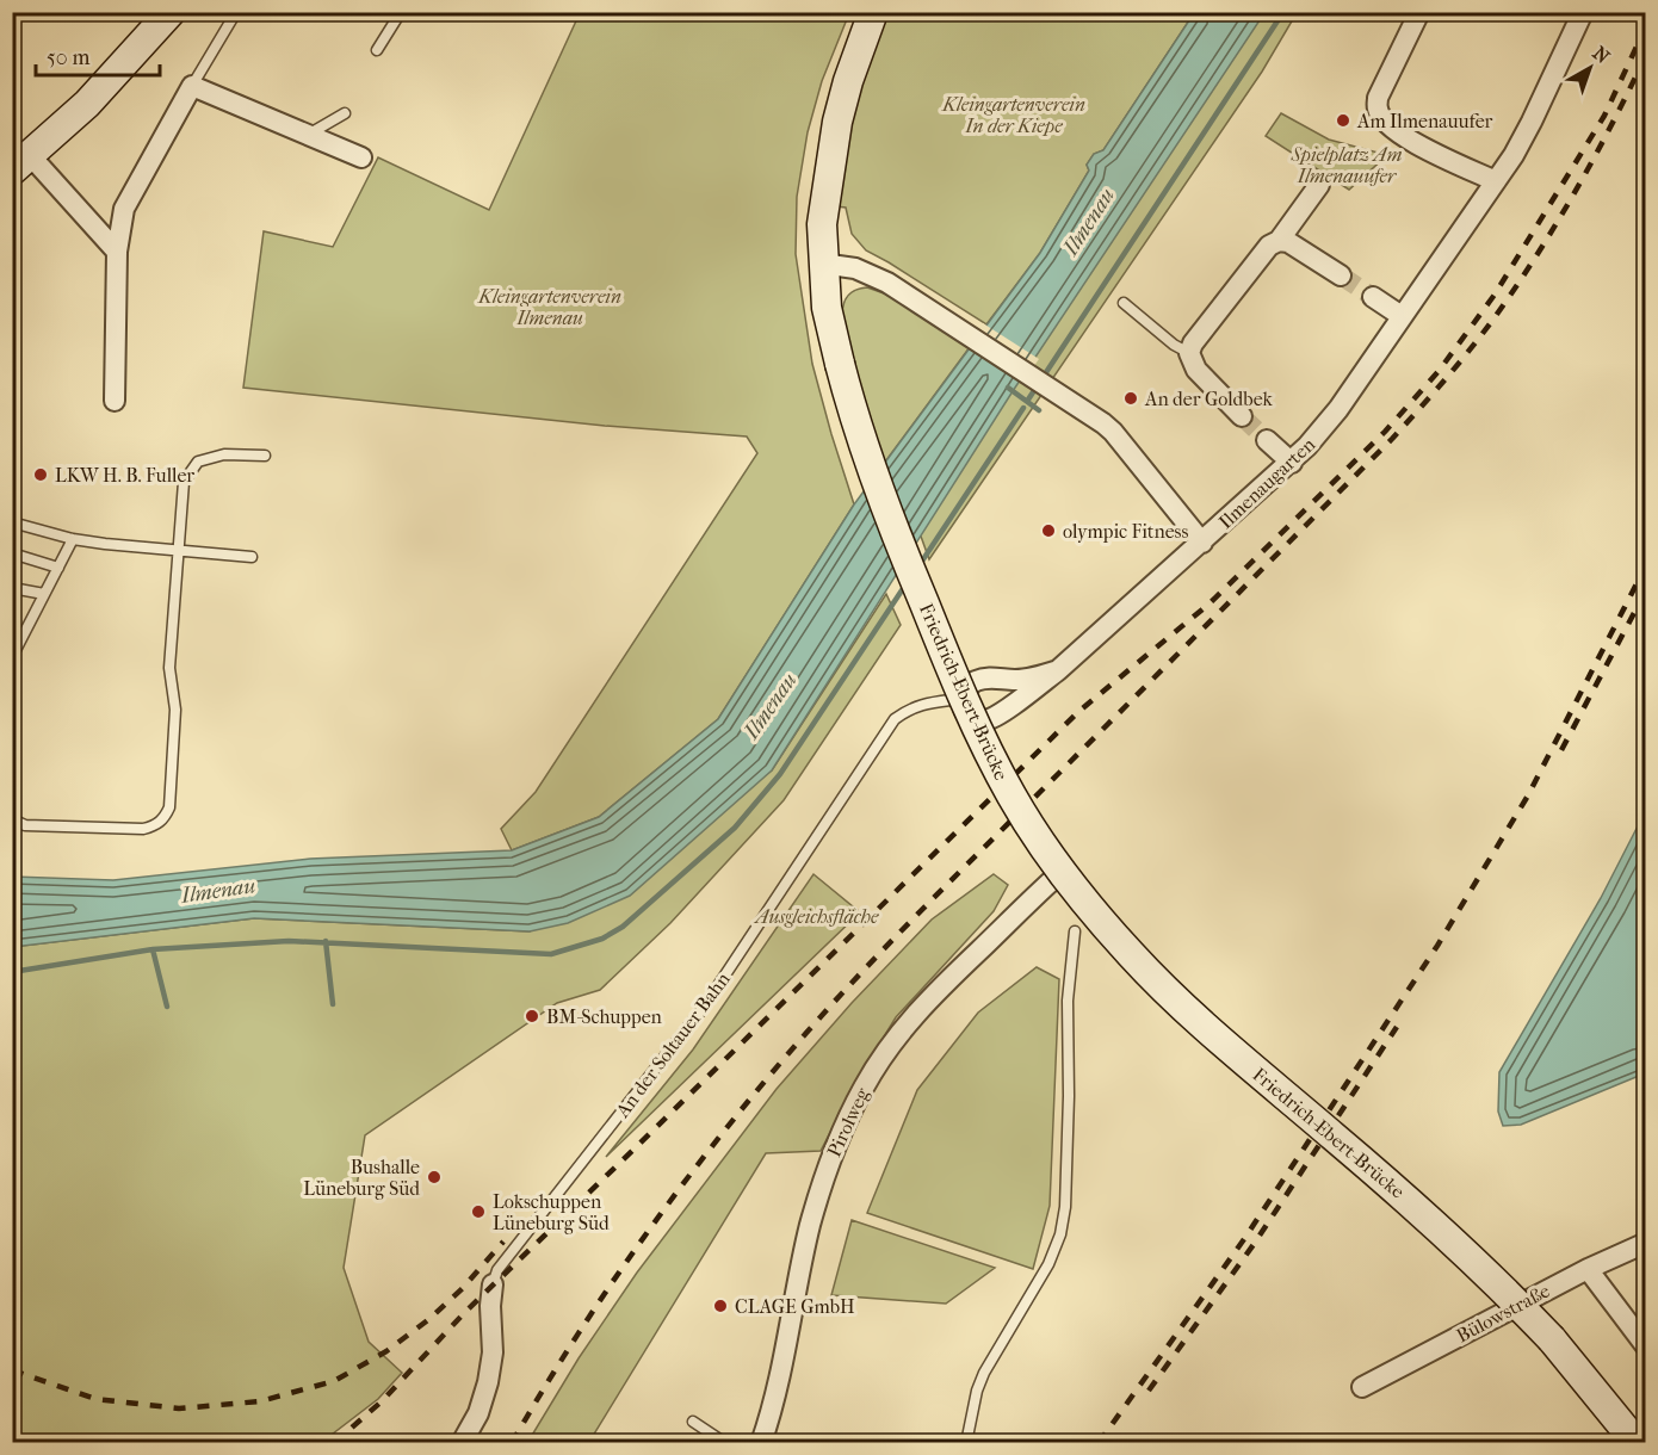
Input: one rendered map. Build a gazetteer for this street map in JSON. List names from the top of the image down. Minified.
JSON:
{"streets":{"main road":["Friedrich-Ebert-Brücke"],"street":["Ilmenaugarten","An der Soltauer Bahn","Pirolweg","Bülowstraße"]},"crossings":[["Ilmenaugarten","Friedrich-Ebert-Brücke"],["Friedrich-Ebert-Brücke","Pirolweg"]],"water":["Ilmenau"],"parks":["Kleingartenverein In der Kiepe","Spielplatz Am Ilmenauufer","Kleingartenverein Ilmenau","Ausgleichsfläche"],"places":["Am Ilmenauufer","An der Goldbek","LKW H. B. Fuller","olympic Fitness","BM-Schuppen","Bushalle Lüneburg Süd","Lokschuppen Lüneburg Süd","CLAGE GmbH"],"scale_bar":"50 m","north":"top right"}
